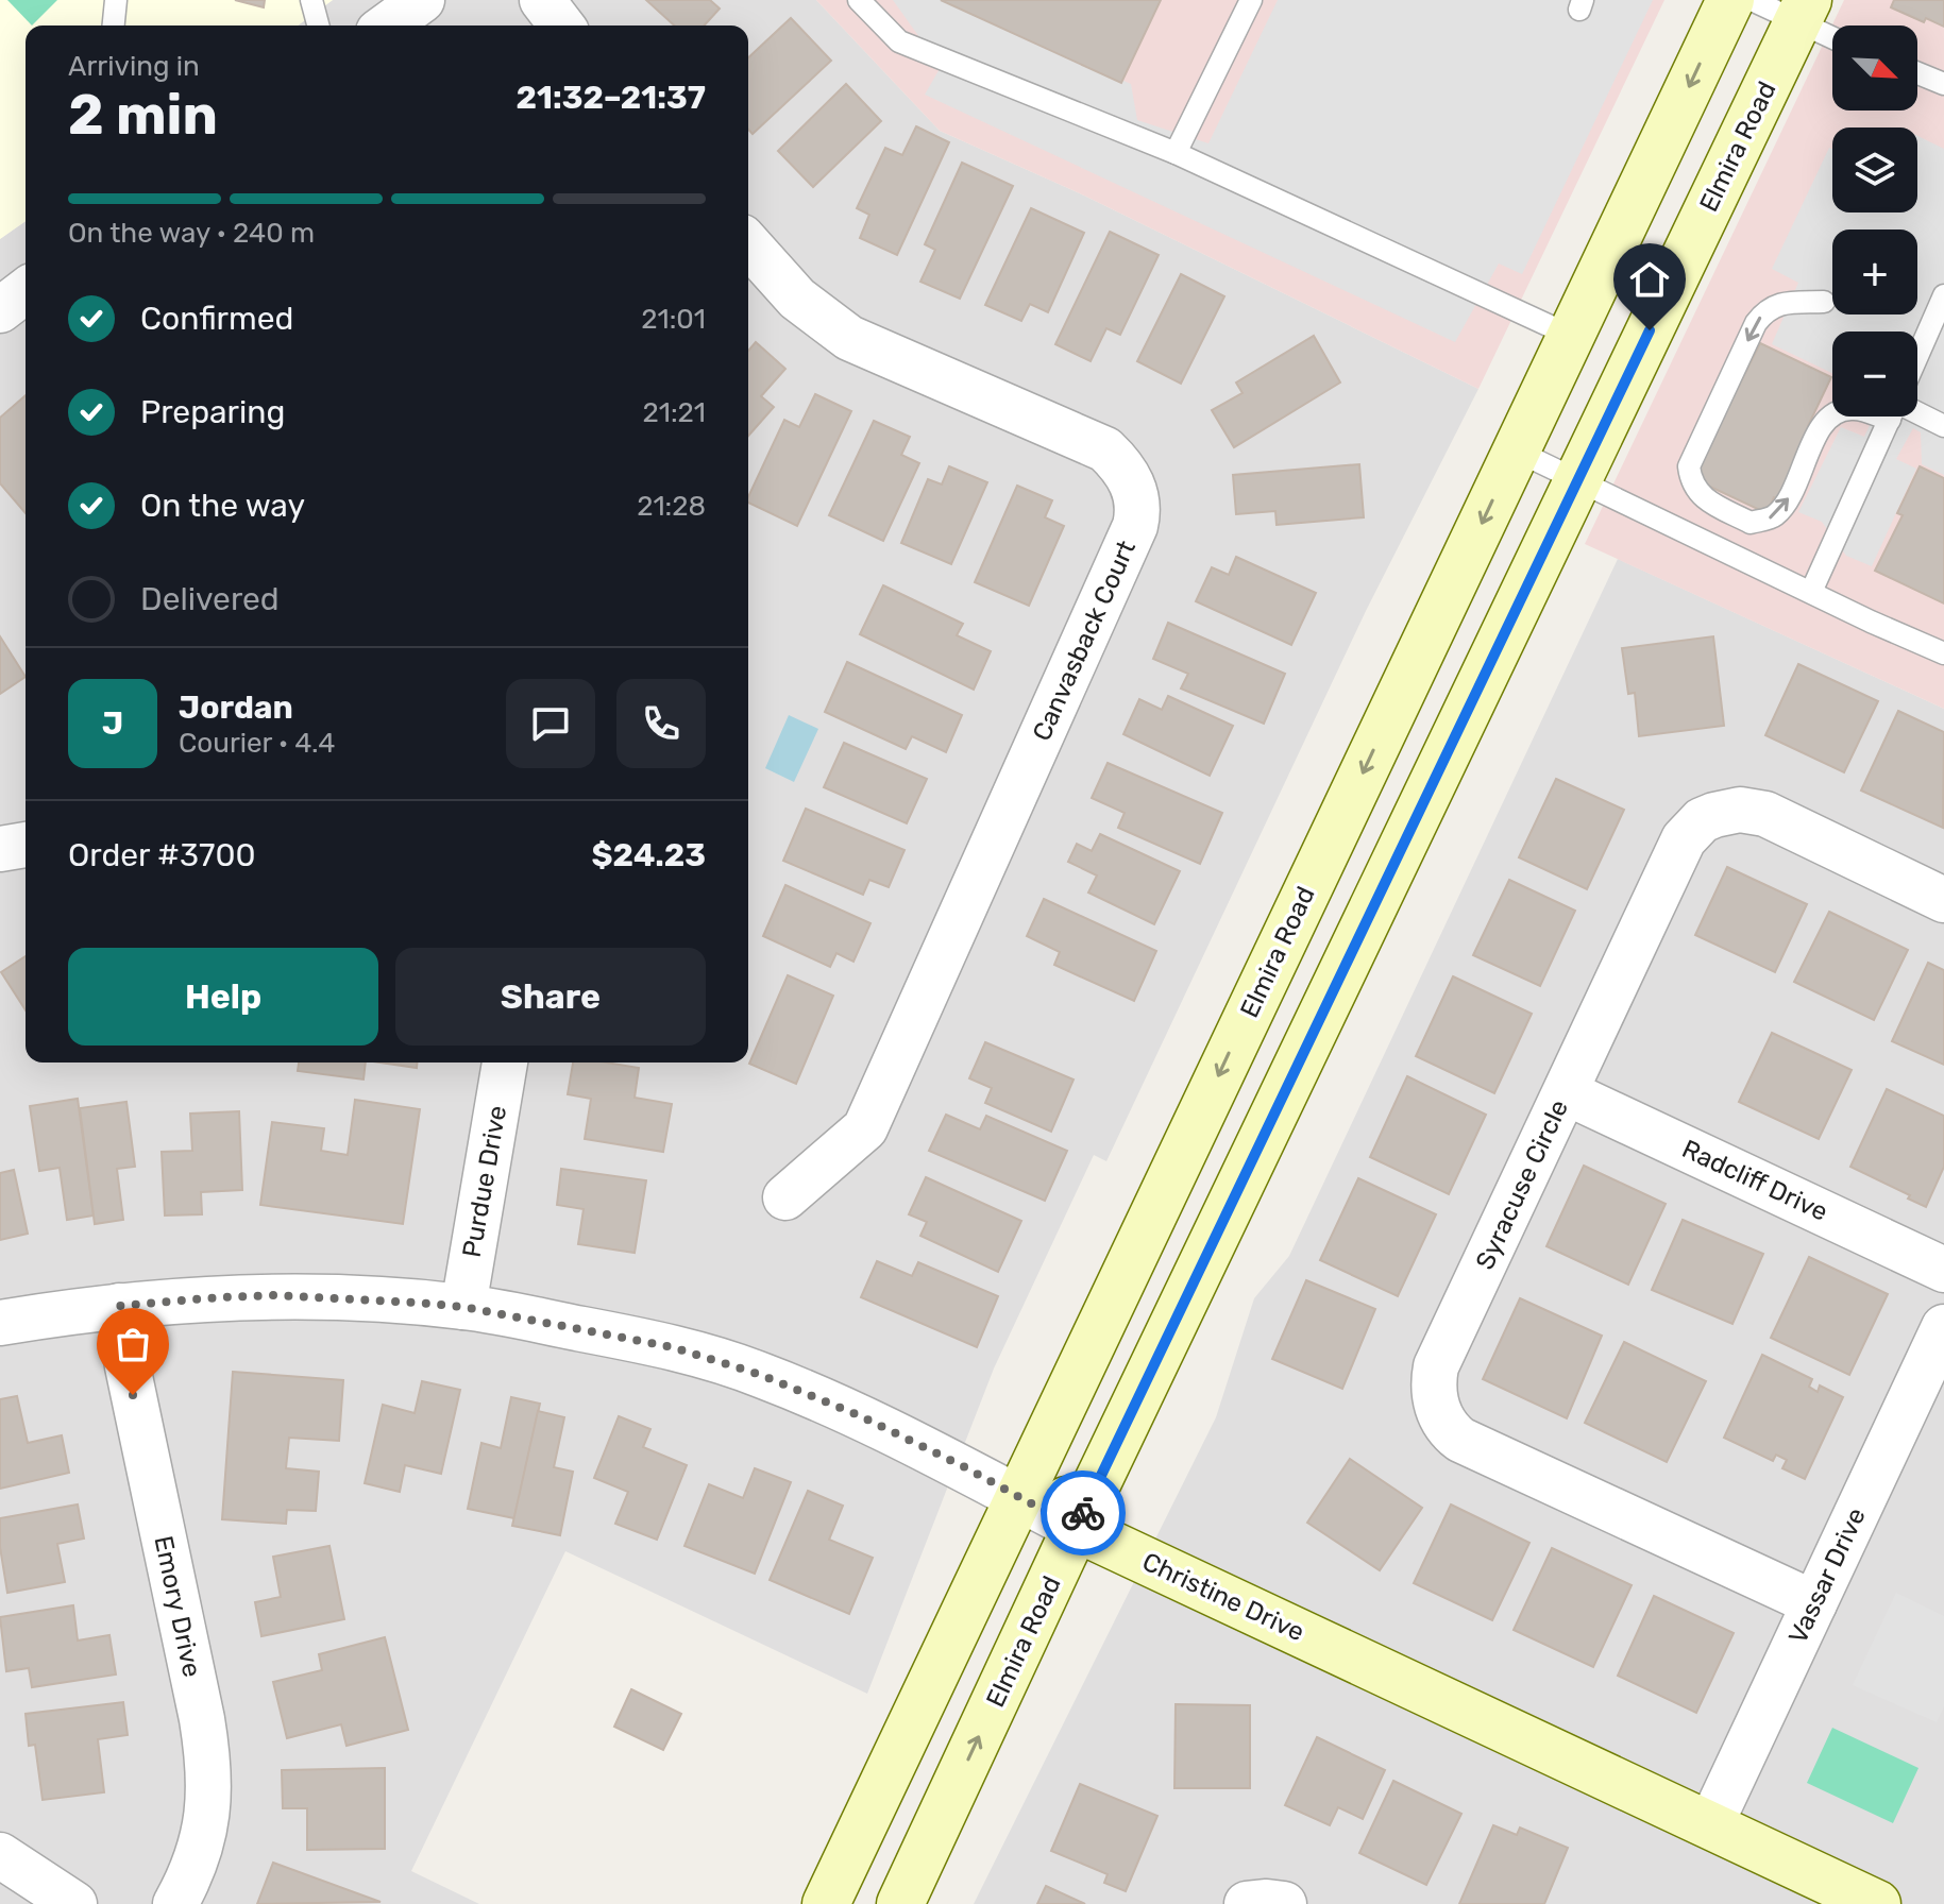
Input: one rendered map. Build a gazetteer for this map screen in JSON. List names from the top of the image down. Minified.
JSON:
{"streets":{"main road":["Elmira Road","Christine Drive"],"street":["Canvasback Court","Radcliff Drive","Purdue Drive","Syracuse Circle","Vassar Drive","Emory Drive"]},"crossings":[["Elmira Road","Christine Drive"],["Radcliff Drive","Syracuse Circle"],["Purdue Drive","Christine Drive"],["Syracuse Circle","Vassar Drive"],["Vassar Drive","Christine Drive"],["Christine Drive","Emory Drive"]],"north":"bottom right","page":{"map_buttons":["+","−"],"heading":["2 min","Arriving in","21:32–21:37"],"panel":["Jordan","Courier · 4.4","Order #3700","$24.23"],"bar":"On the way · 240 m","list":[["Confirmed","21:01"],["Preparing","21:21"],["On the way","21:28"],"Delivered"],"round":"J","buttons":["Help","Share"]}}
